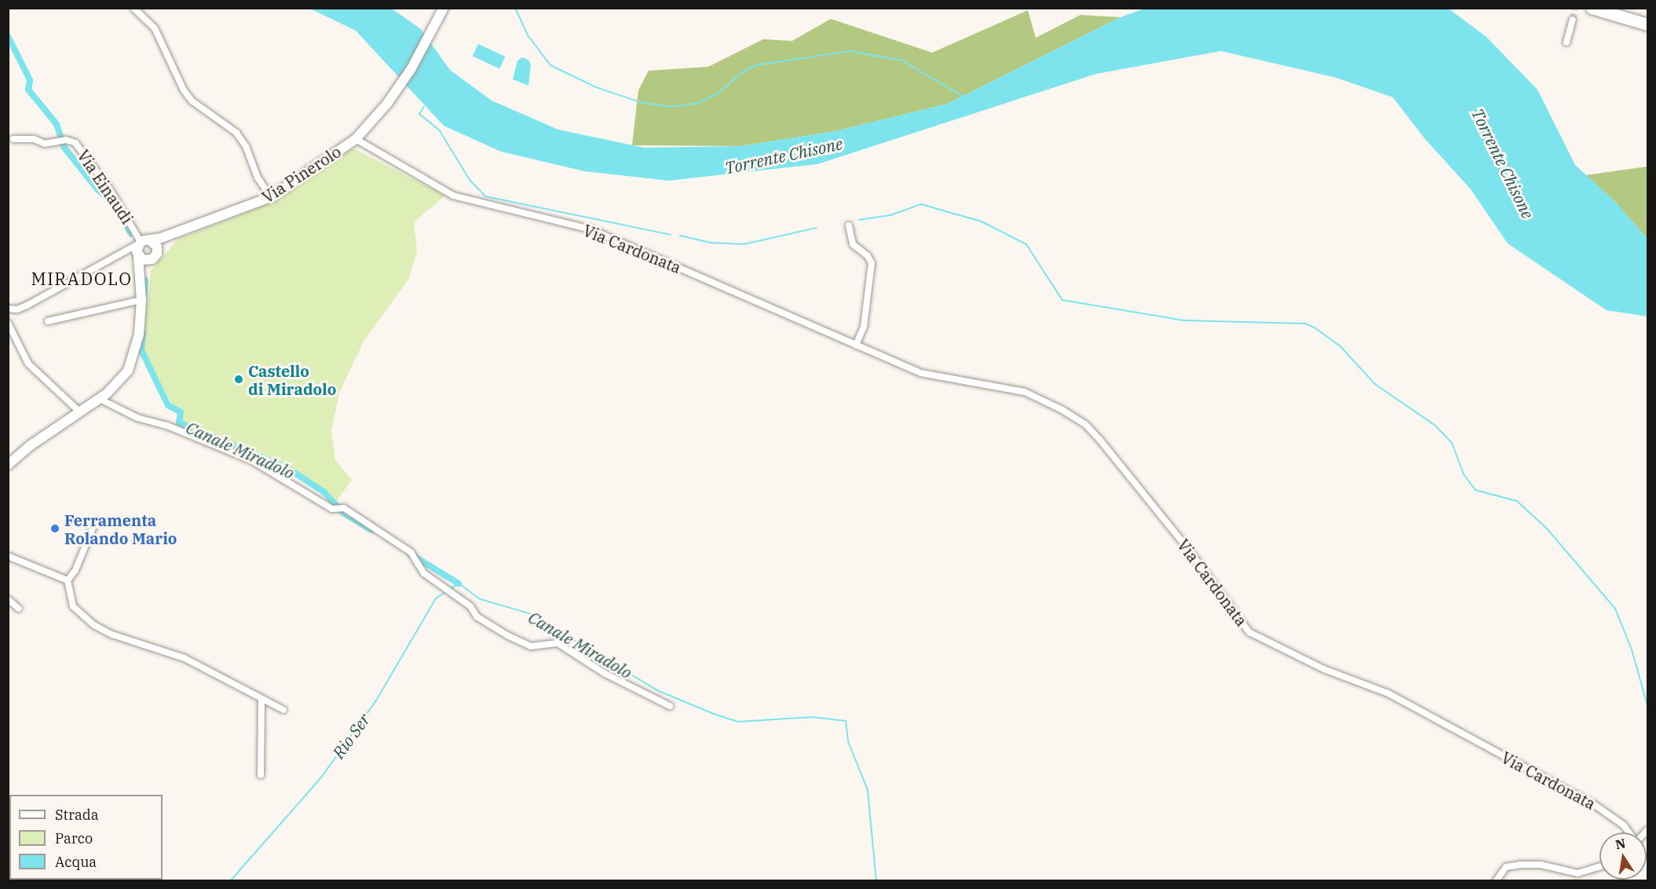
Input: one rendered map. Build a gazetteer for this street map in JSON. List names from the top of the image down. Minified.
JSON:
{"streets":{"street":["Via Pinerolo","Via Einaudi","Via Cardonata"]},"crossings":[["Via Pinerolo","Via Einaudi"],["Via Pinerolo","Via Cardonata"]],"districts":["MIRADOLO"],"water":["Torrente Chisone","Canale Miradolo","Rio Ser"],"places":["Castello di Miradolo","Ferramenta Rolando Mario"],"legend":["Strada","Parco","Acqua"],"north":"top"}
